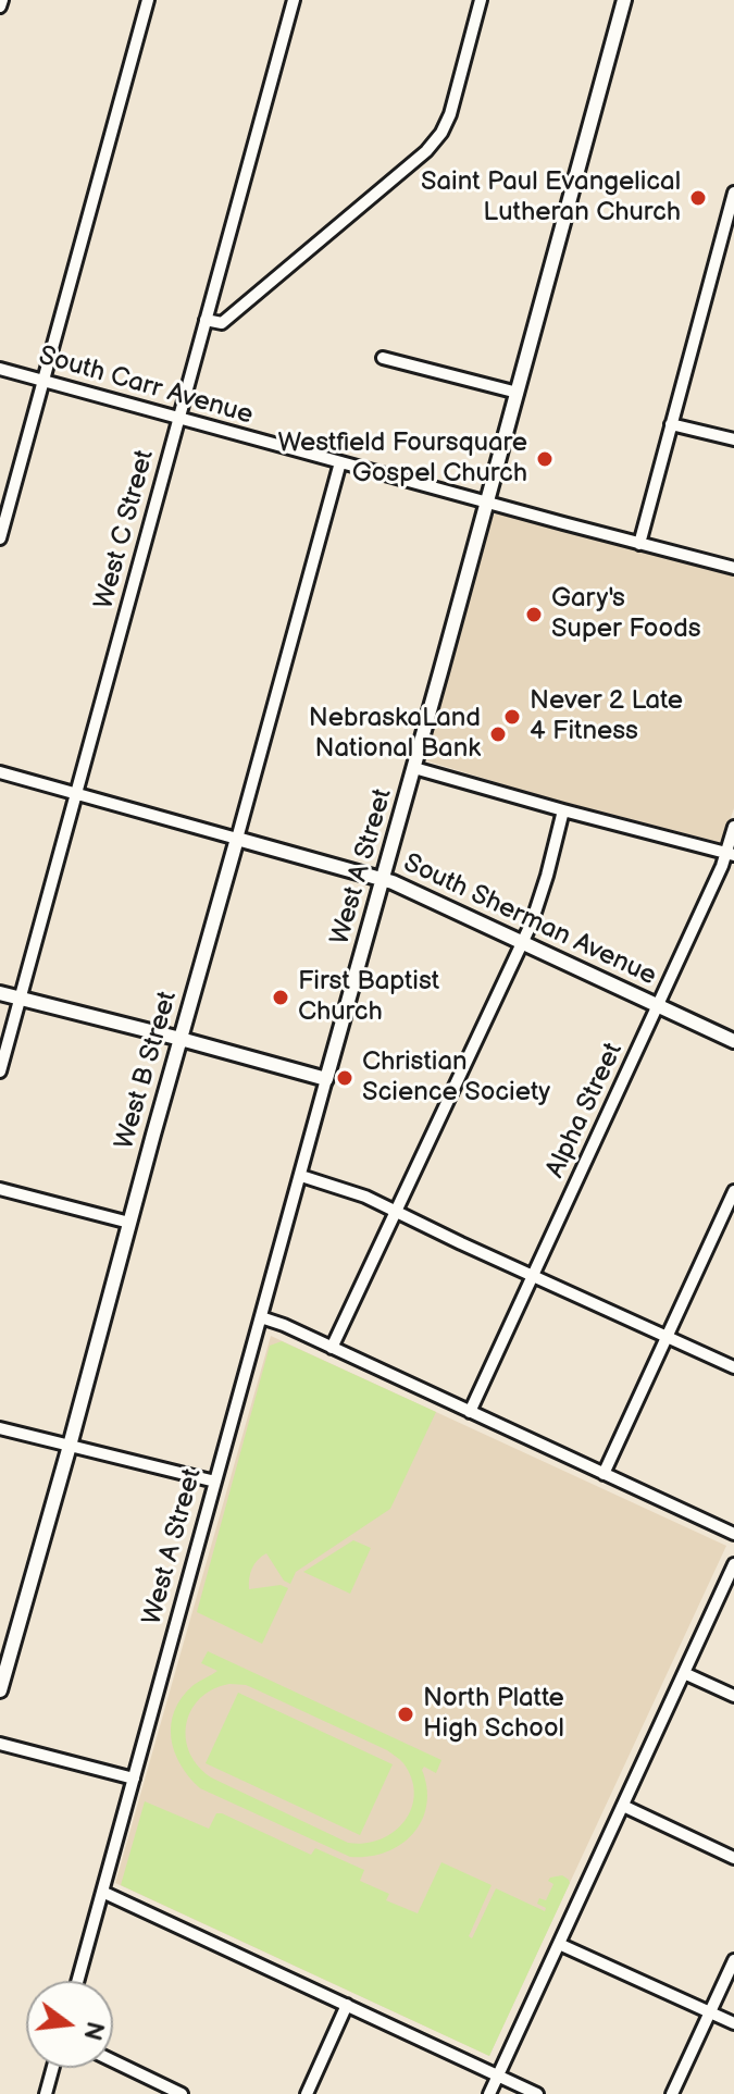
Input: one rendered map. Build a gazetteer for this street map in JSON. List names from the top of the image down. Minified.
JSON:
{"streets":{"street":["South Carr Avenue","West C Street","West A Street","South Sherman Avenue","West B Street","Alpha Street"]},"crossings":[["South Carr Avenue","West C Street"],["South Carr Avenue","West A Street"],["South Carr Avenue","West B Street"],["West C Street","South Sherman Avenue"],["West A Street","South Sherman Avenue"],["South Sherman Avenue","West B Street"],["South Sherman Avenue","Alpha Street"]],"places":["Saint Paul Evangelical Lutheran Church","Westfield Foursquare Gospel Church","Gary's Super Foods","Never 2 Late 4 Fitness","NebraskaLand National Bank","First Baptist Church","Christian Science Society","North Platte High School"],"north":"right"}
